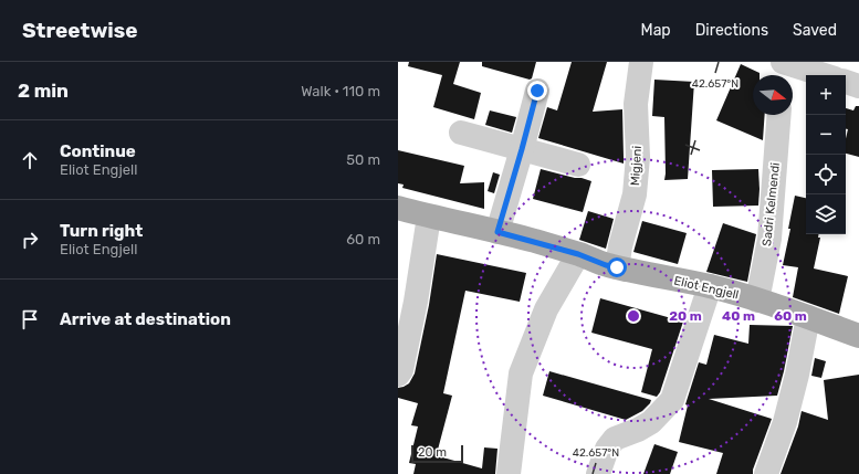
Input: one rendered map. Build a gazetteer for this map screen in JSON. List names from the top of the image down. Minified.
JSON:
{"streets":{"main road":["Eliot Engjell"],"street":["Migjeni","Sadri Kelmendi"]},"crossings":[["Migjeni","Eliot Engjell"],["Sadri Kelmendi","Eliot Engjell"]],"scale_bar":"20 m","north":"right","page":{"header":"Streetwise","nav":["Map","Directions","Saved"],"heading":["2 min","Walk · 110 m"],"map_buttons":["+","−"],"list":[["Continue","Eliot Engjell","50 m"],["Turn right","Eliot Engjell","60 m"],"Arrive at destination"],"scale":"20 m"},"coordinates":["42.657°N"],"rings":["20 m","40 m","60 m"]}
